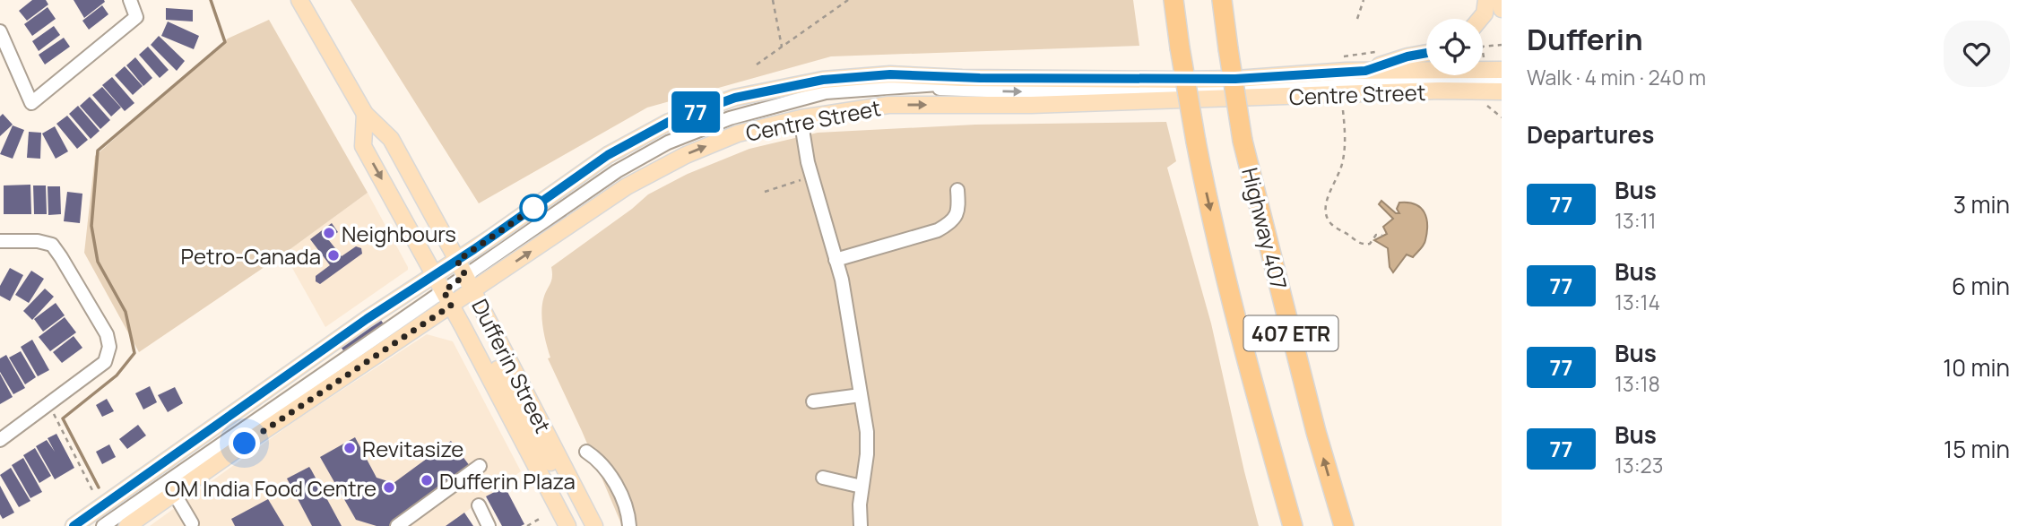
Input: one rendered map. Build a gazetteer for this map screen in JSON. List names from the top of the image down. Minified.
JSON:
{"streets":{"highway":["Highway 407","407 ETR"],"main road":["Centre Street","Dufferin Street"]},"crossings":[["Centre Street","Dufferin Street"]],"places":["Neighbours","Petro-Canada","Revitasize","Dufferin Plaza","OM India Food Centre"],"lines":["bus line 77"],"page":{"on_map":"77","heading":[["Dufferin","Walk · 4 min · 240 m"],"Departures"],"list":[{"mark":"77","name":"Bus","note":"13:11","value":"3 min"},{"mark":"77","name":"Bus","note":"13:14","value":"6 min"},{"mark":"77","name":"Bus","note":"13:18","value":"10 min"},{"mark":"77","name":"Bus","note":"13:23","value":"15 min"}]}}
